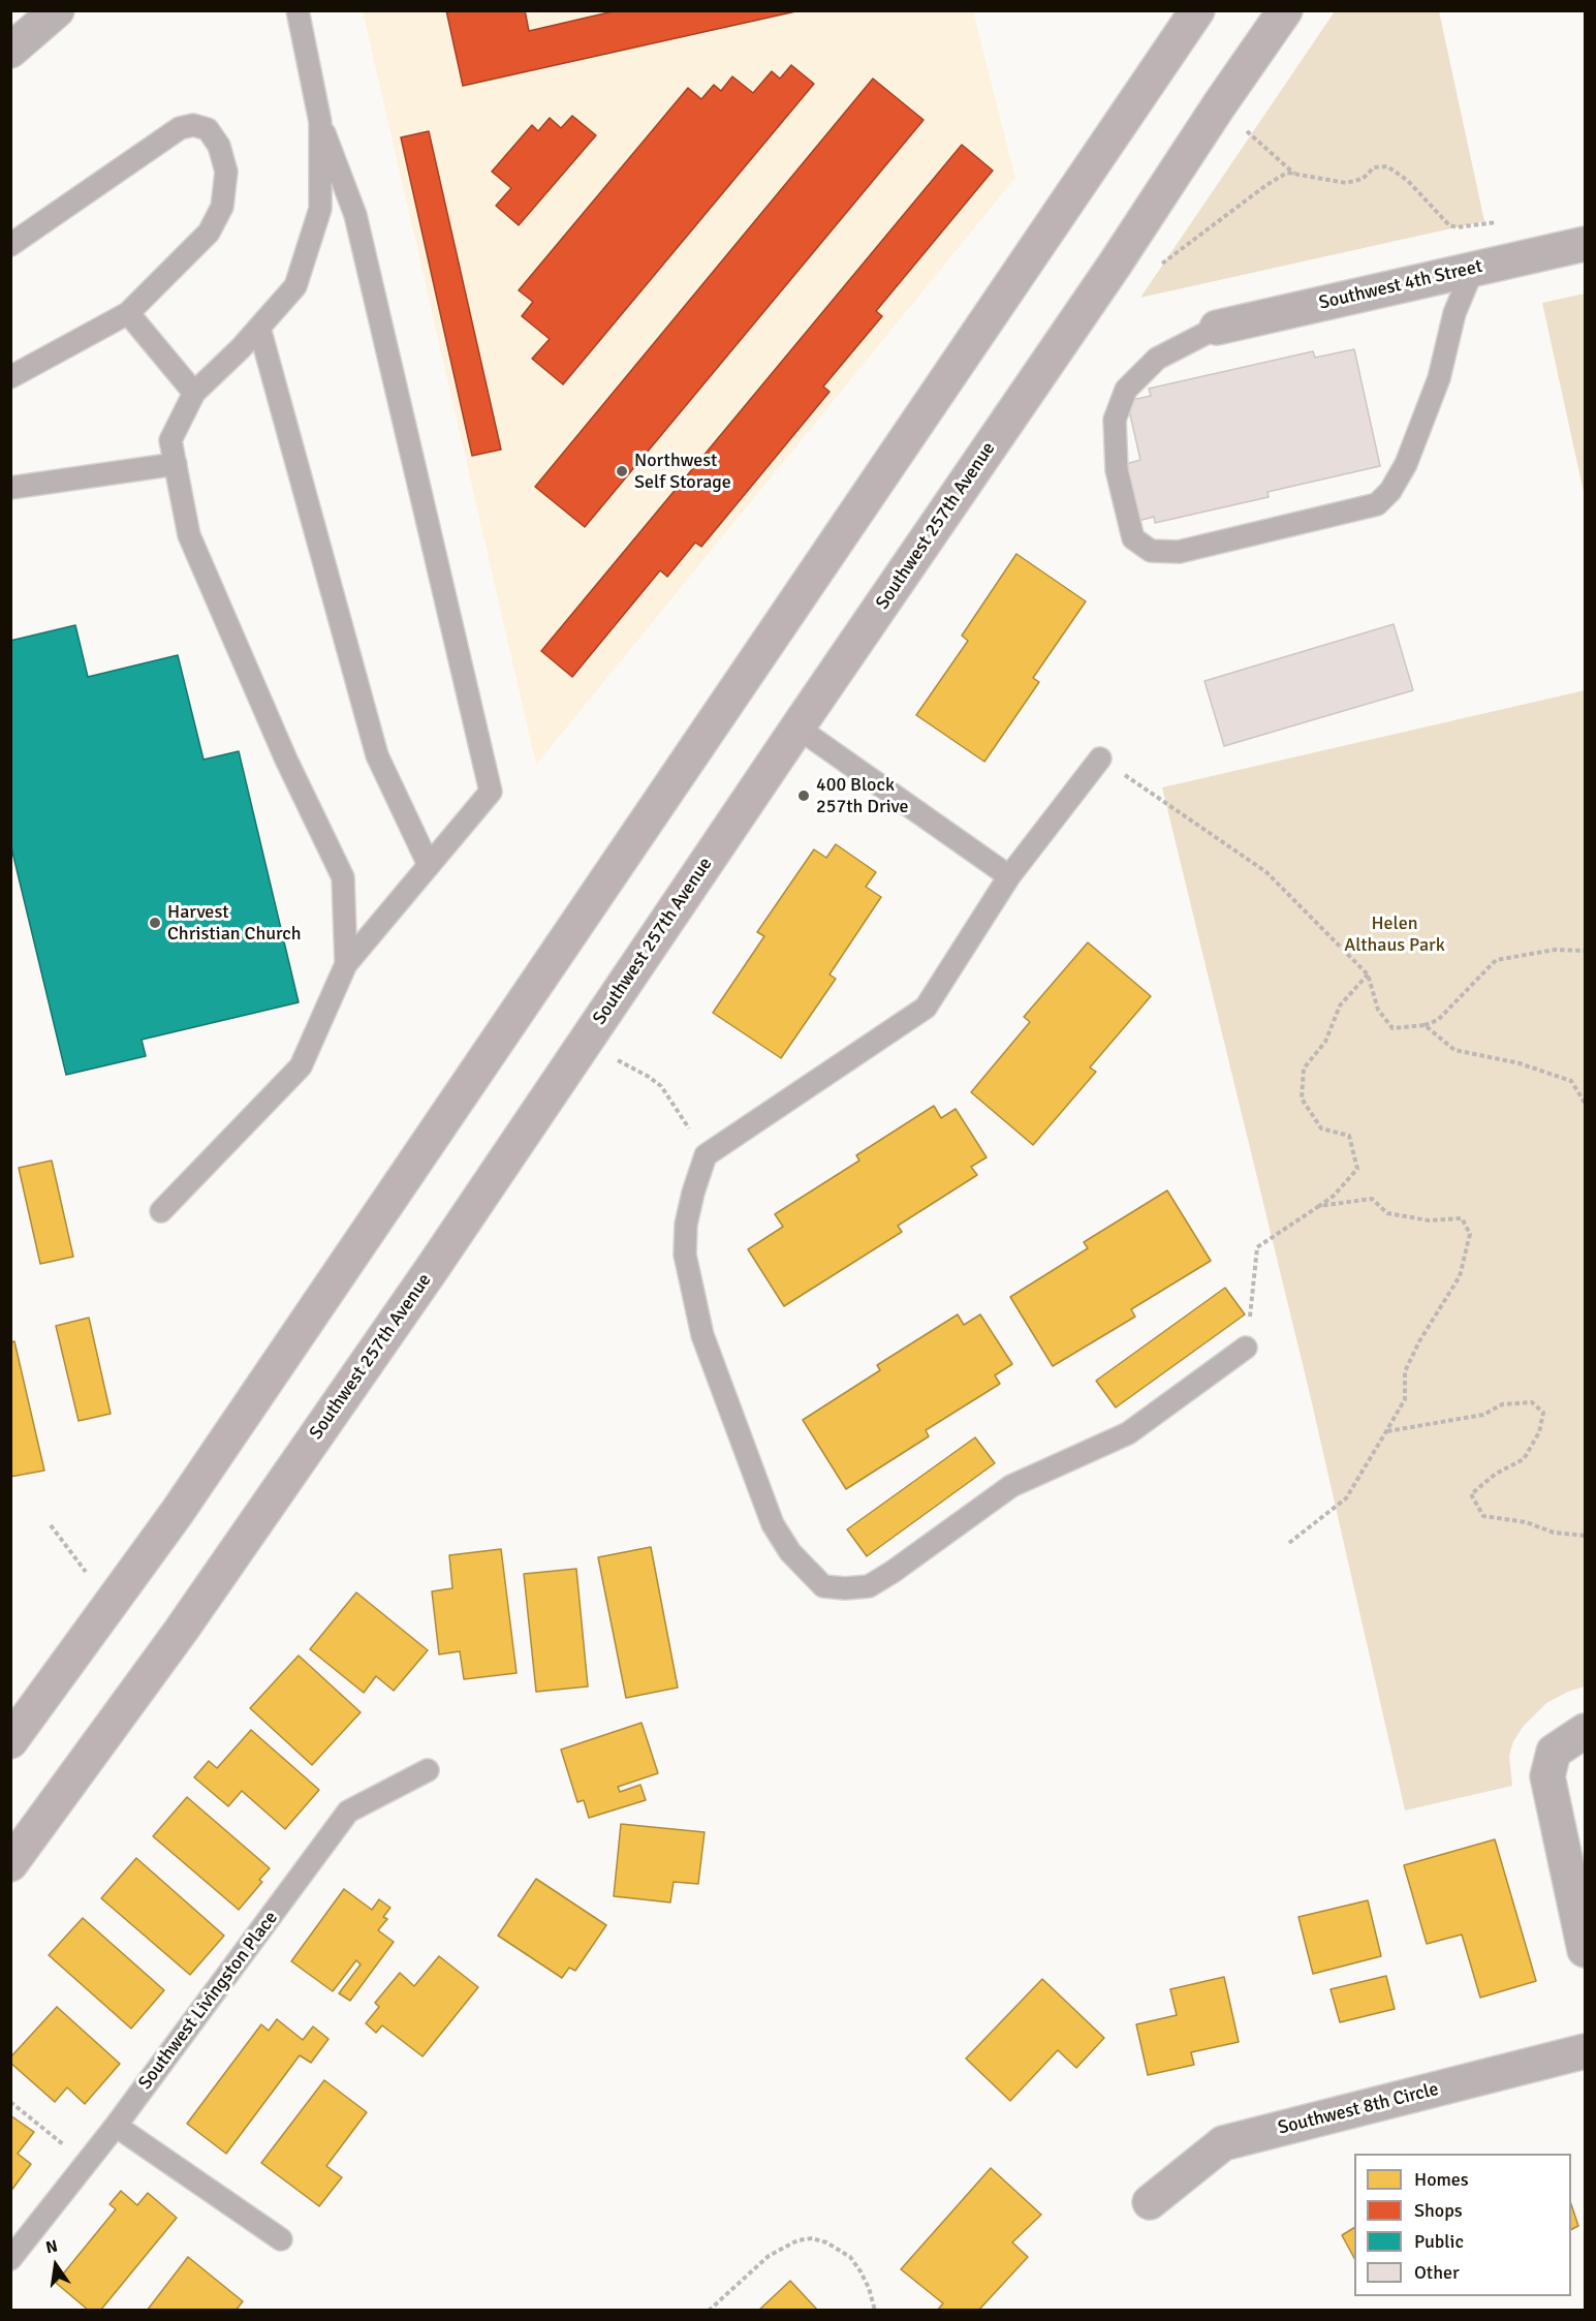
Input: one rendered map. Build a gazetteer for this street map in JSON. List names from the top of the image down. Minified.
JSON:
{"streets":{"main road":["Southwest 257th Avenue"],"street":["Southwest 4th Street","Southwest 8th Circle"],"lane":["Southwest Livingston Place"]},"parks":["Helen Althaus Park"],"places":["Northwest Self Storage","400 Block 257th Drive","Harvest Christian Church"],"legend":["Homes","Shops","Public","Other"],"north":"top"}
